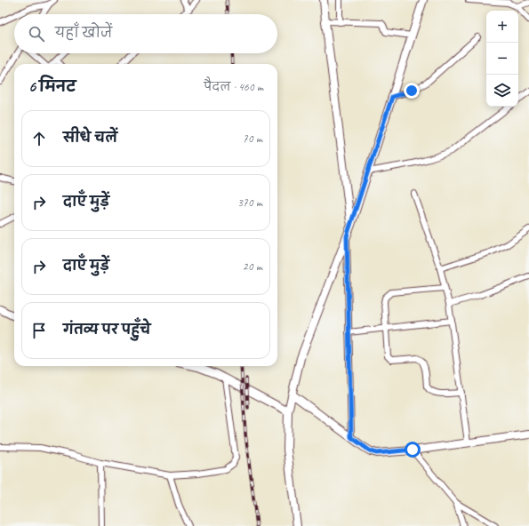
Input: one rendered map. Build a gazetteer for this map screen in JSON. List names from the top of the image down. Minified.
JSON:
{"page":{"map_buttons":["+","−"],"search":"यहाँ खोजें","heading":["6 मिनट","पैदल · 460 m"],"list":[["सीधे चलें","70 m"],["दाएँ मुड़ें","370 m"],["दाएँ मुड़ें","20 m"],"गंतव्य पर पहुँचे"]}}
